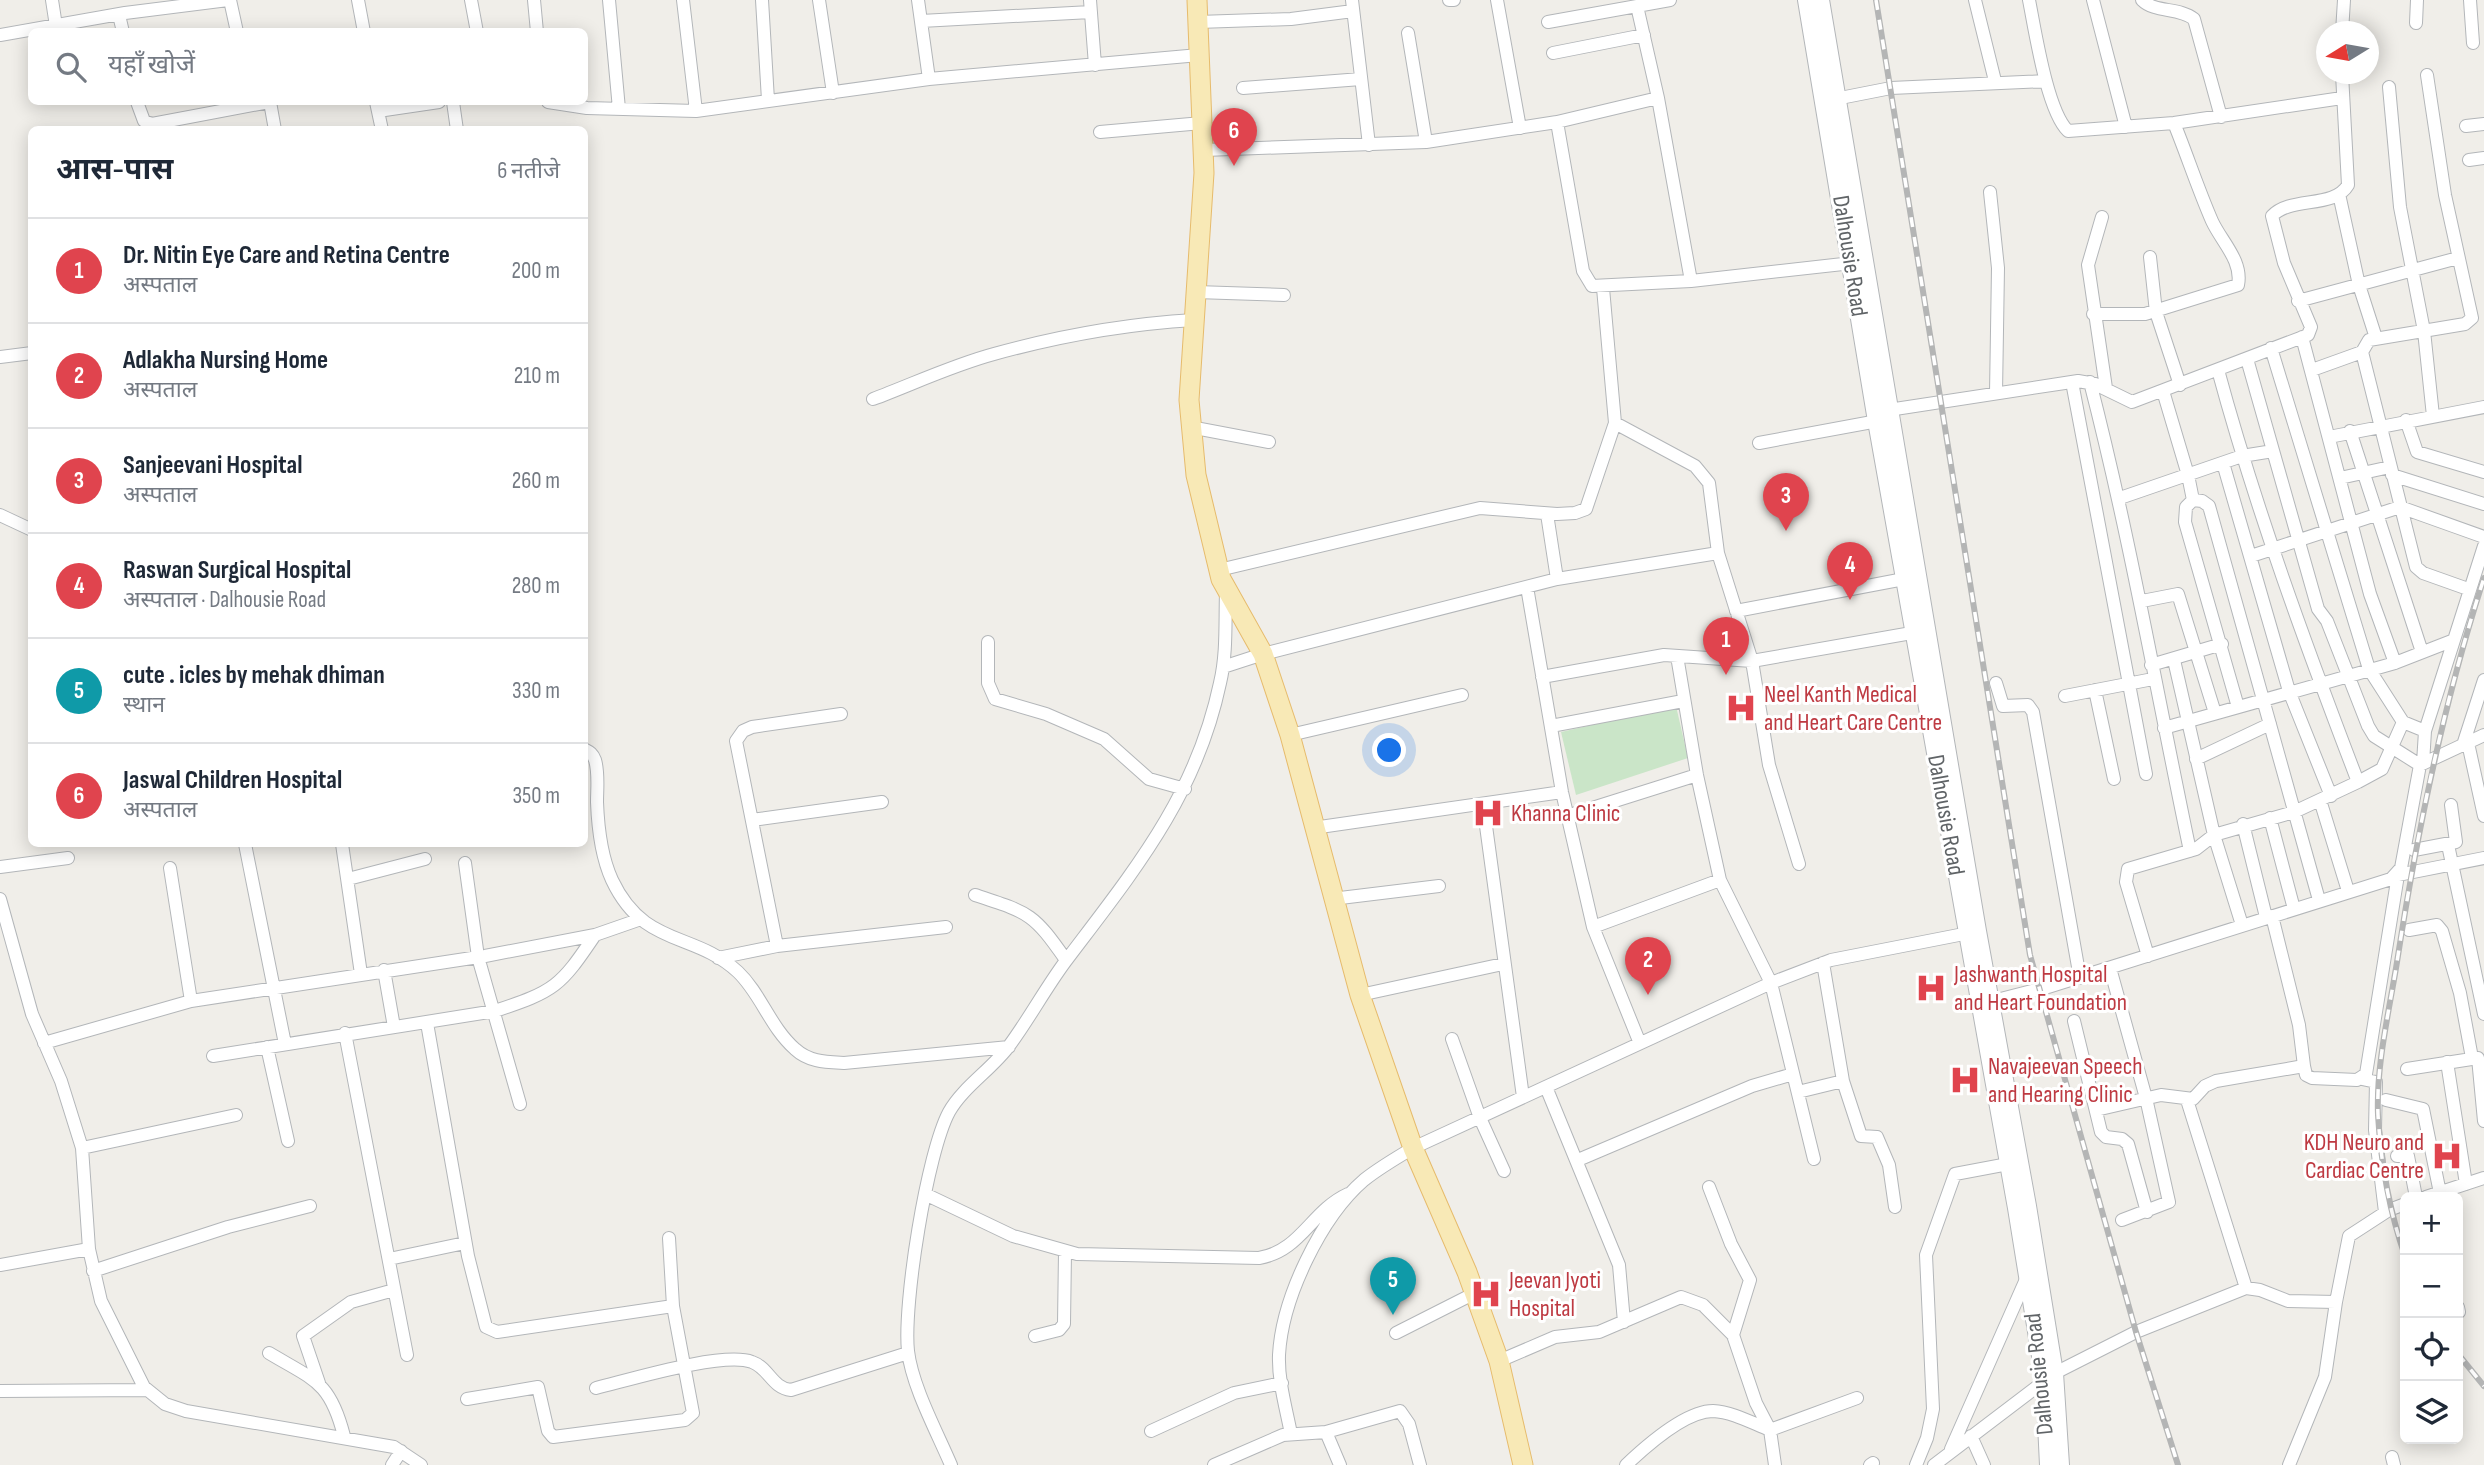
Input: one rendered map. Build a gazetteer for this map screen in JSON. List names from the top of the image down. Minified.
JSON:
{"streets":{"street":["Dalhousie Road"]},"places":{"hospital":["Neel Kanth Medical and Heart Care Centre","Khanna Clinic","Jashwanth Hospital and Heart Foundation","Navajeevan Speech and Hearing Clinic","KDH Neuro and Cardiac Centre","Jeevan Jyoti Hospital"]},"north":"left","page":{"search":"यहाँ खोजें","pins":["6","3","4","1","2","5"],"heading":["आस-पास","6 नतीजे"],"list":[{"mark":"1","name":"Dr. Nitin Eye Care and Retina Centre","note":"अस्पताल","value":"200 m"},{"mark":"2","name":"Adlakha Nursing Home","note":"अस्पताल","value":"210 m"},{"mark":"3","name":"Sanjeevani Hospital","note":"अस्पताल","value":"260 m"},{"mark":"4","name":"Raswan Surgical Hospital","note":"अस्पताल · Dalhousie Road","value":"280 m"},{"mark":"5","name":"cute . icles by mehak dhiman","note":"स्थान","value":"330 m"},{"mark":"6","name":"Jaswal Children Hospital","note":"अस्पताल","value":"350 m"}],"map_buttons":["+","−"]}}
